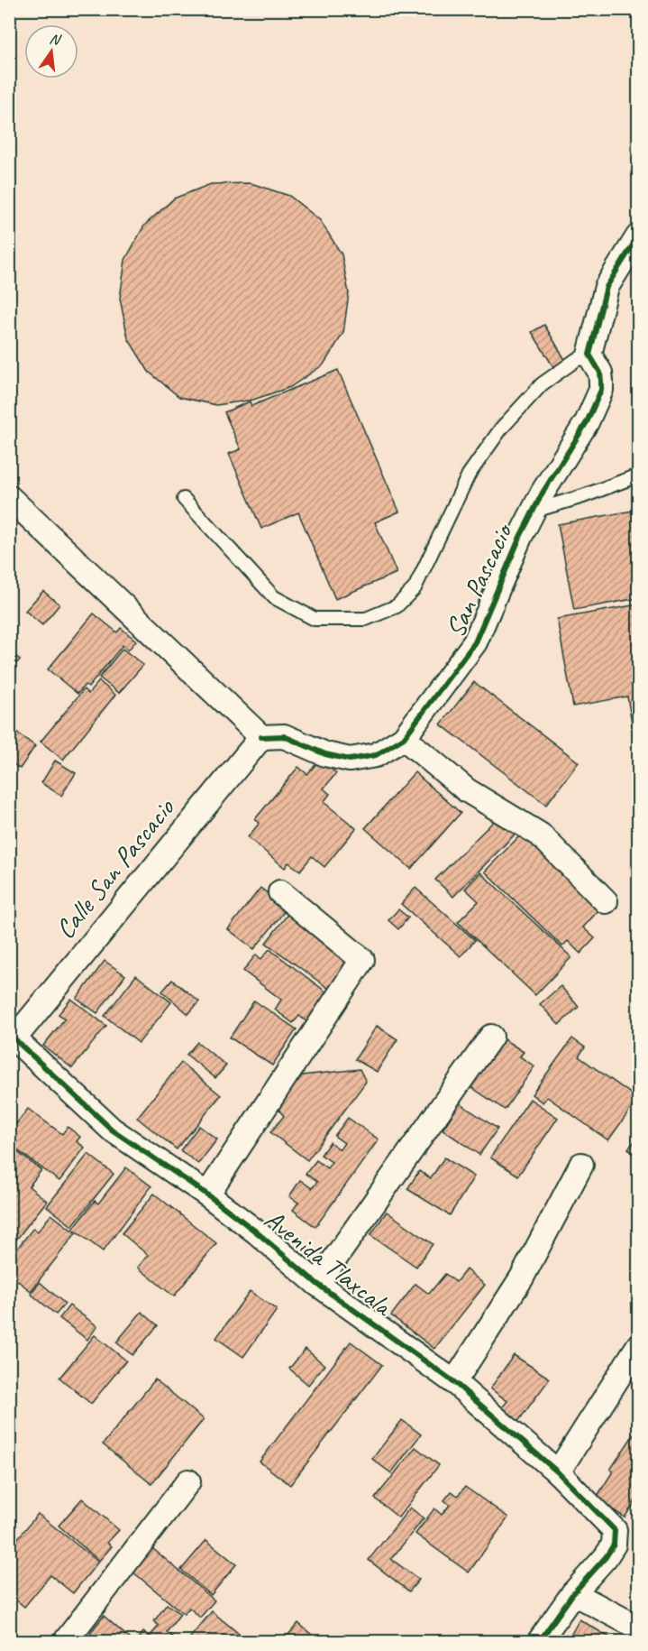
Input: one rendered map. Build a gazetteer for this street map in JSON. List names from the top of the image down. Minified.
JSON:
{"streets":{"street":["San Pascacio","Calle San Pascacio","Avenida Tlaxcala"]},"crossings":[["San Pascacio","Calle San Pascacio"],["Calle San Pascacio","Avenida Tlaxcala"]],"north":"top"}
